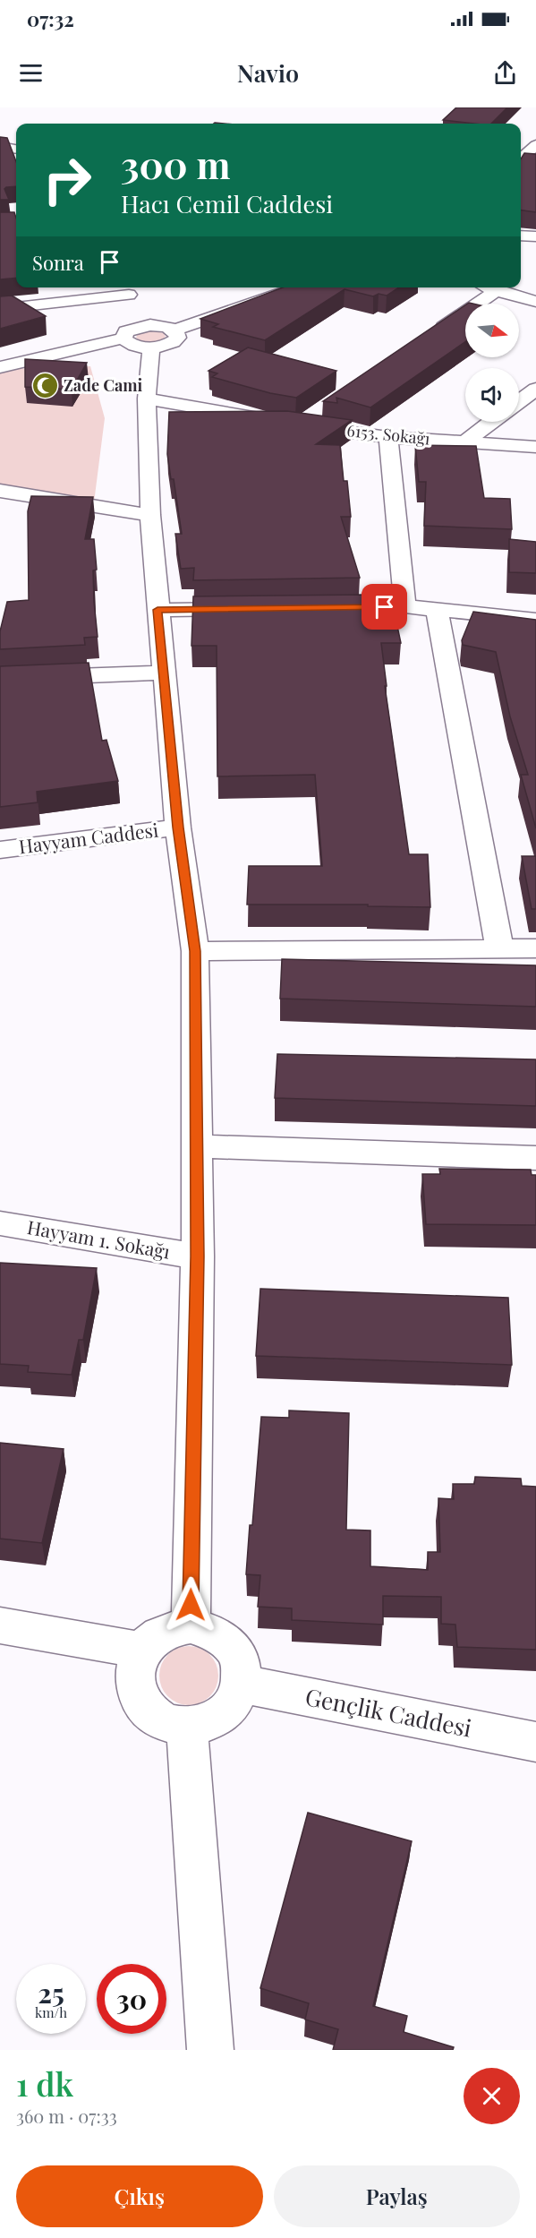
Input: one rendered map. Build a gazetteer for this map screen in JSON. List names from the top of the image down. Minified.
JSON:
{"streets":{"street":["6153. Sokağı","Hayyam Caddesi","Hayyam 1. Sokağı","Gençlik Caddesi"]},"places":{"mosque":["Zade Cami"]},"north":"right","page":{"status":"07:32","header":"Navio","turn":["300 m","Hacı Cemil Caddesi"],"then":"Sonra","speed":"25 km/h","limit":"30","heading":["1 dk","360 m · 07:33"],"buttons":["Çıkış","Paylaş"]}}
